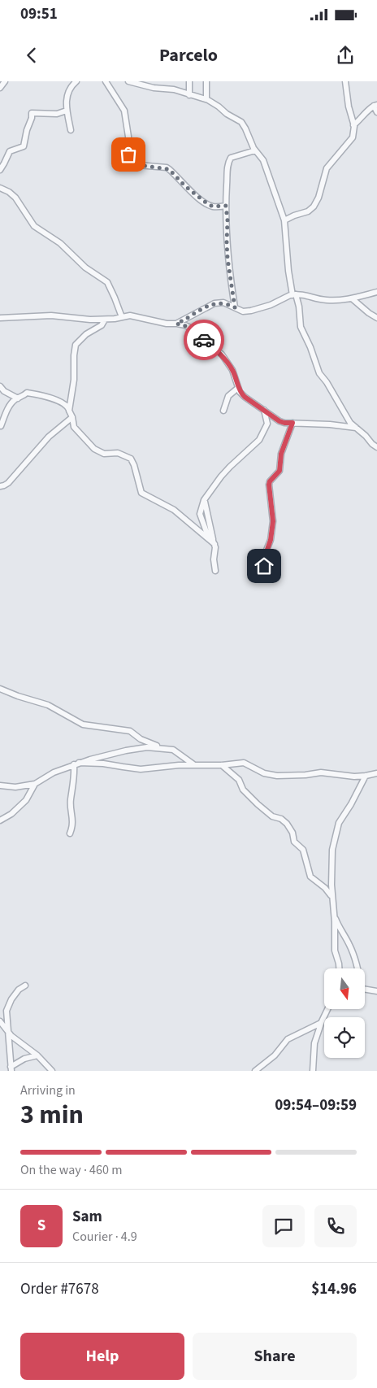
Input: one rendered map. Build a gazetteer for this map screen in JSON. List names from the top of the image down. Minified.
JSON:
{"north":"bottom","page":{"status":"09:51","header":"Parcelo","heading":["3 min","Arriving in","09:54–09:59"],"panel":["Sam","Courier · 4.9","Order #7678","$14.96"],"bar":"On the way · 460 m","round":"S","buttons":["Help","Share"]}}
